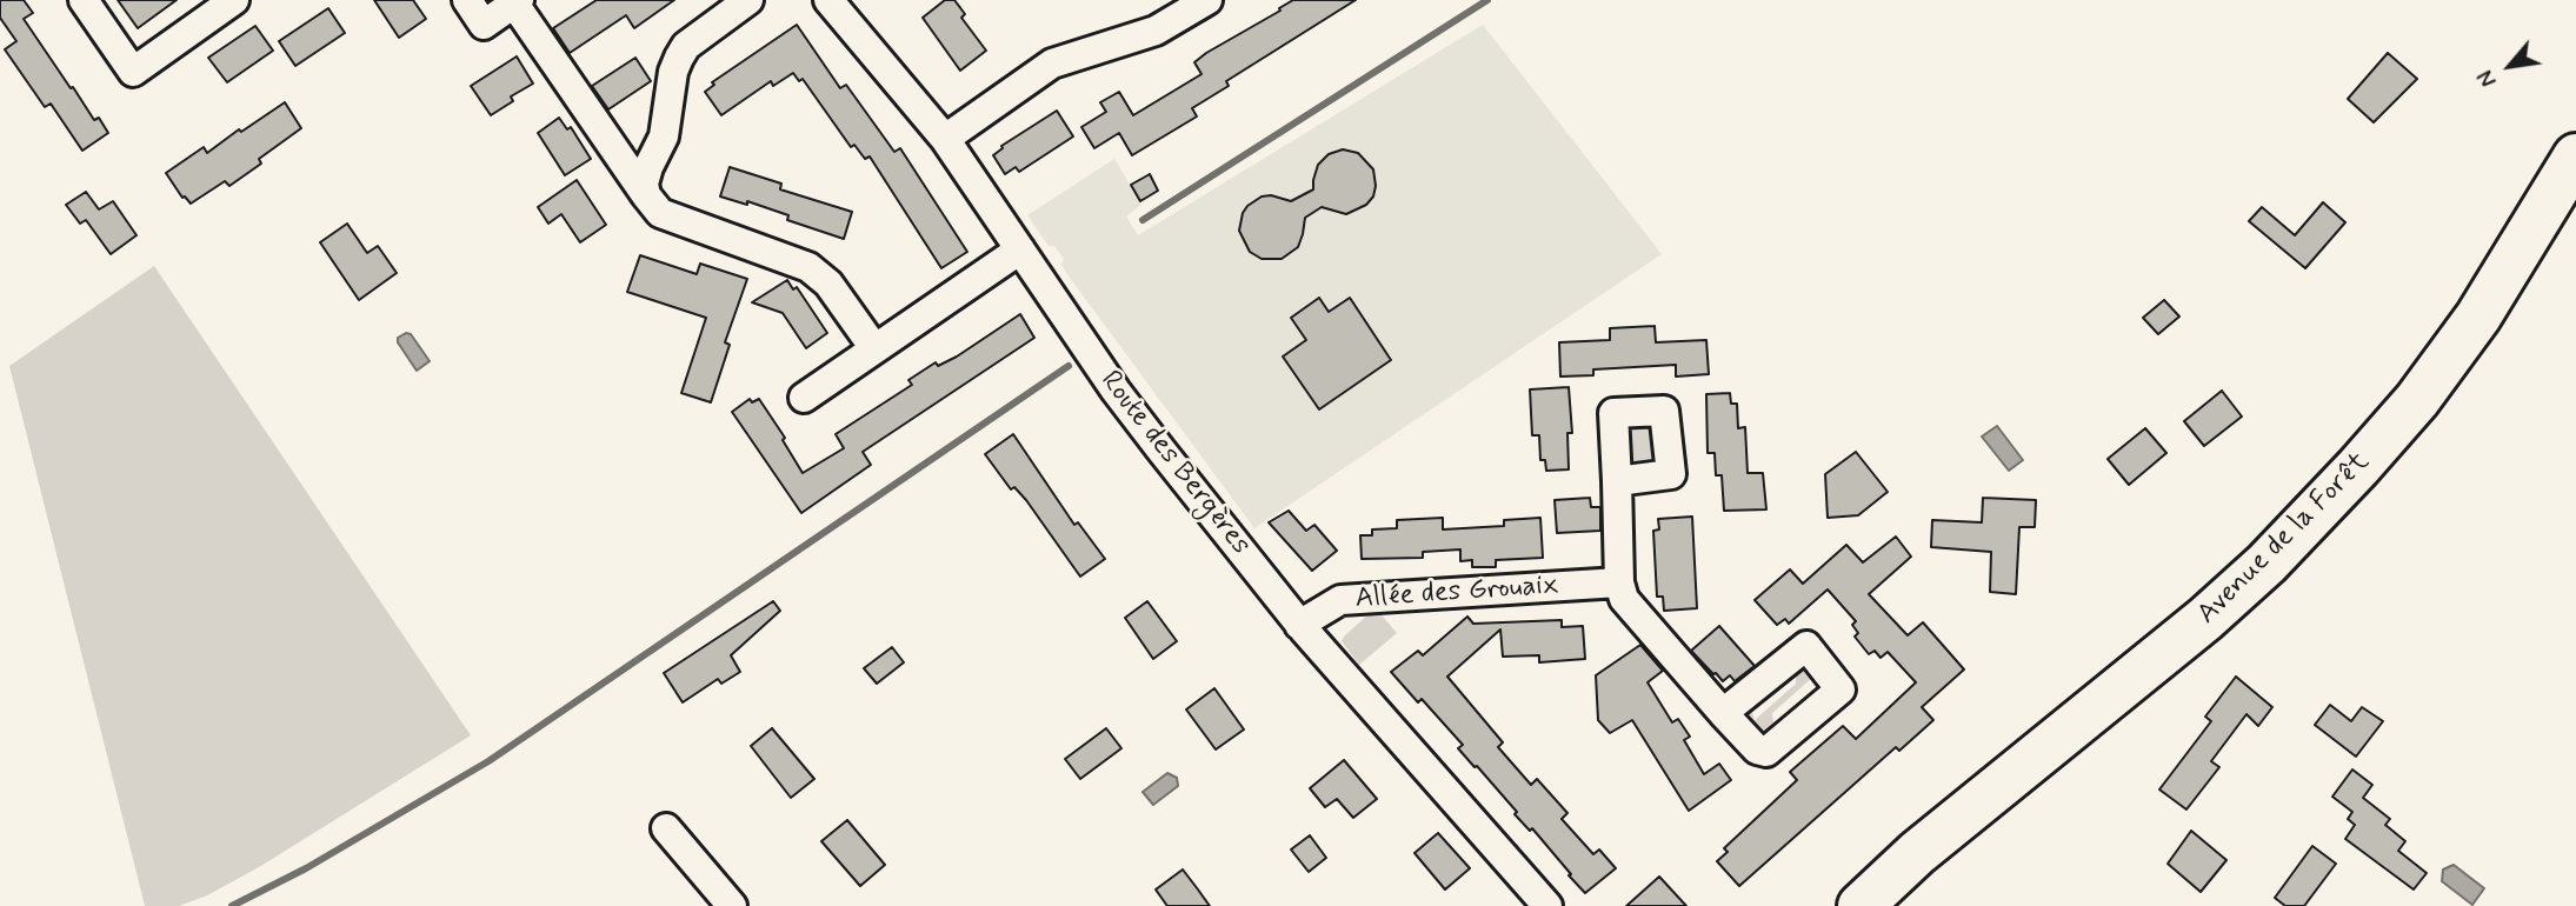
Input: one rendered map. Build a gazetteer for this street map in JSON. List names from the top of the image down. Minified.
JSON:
{"streets":{"main road":["Avenue de la Forêt"],"street":["Route des Bergères","Allée des Grouaix"]},"crossings":[["Route des Bergères","Allée des Grouaix"]],"north":"bottom left"}
